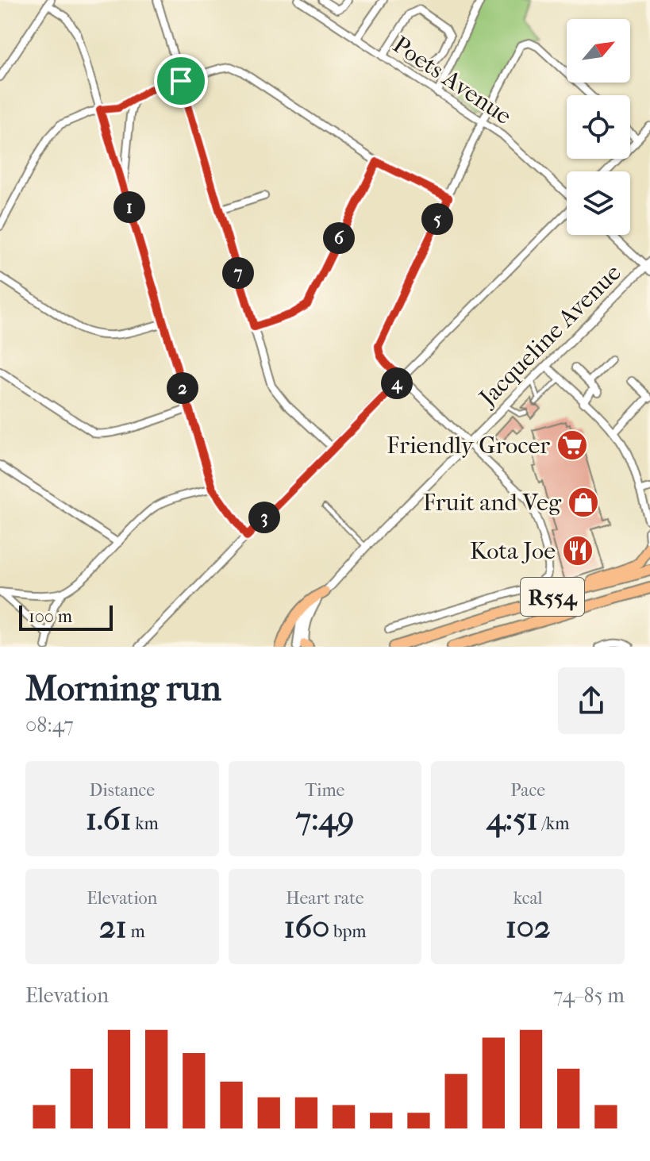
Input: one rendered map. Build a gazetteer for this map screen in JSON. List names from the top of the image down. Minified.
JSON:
{"streets":{"main road":["R554"],"street":["Poets Avenue","Jacqueline Avenue"]},"places":{"supermarket":["Friendly Grocer"],"shop":["Fruit and Veg"],"restaurant":["Kota Joe"]},"scale_bar":"100 m","north":"top right","page":{"pins":["1","5","6","7","4","2","3"],"scale":"100 m","heading":["Morning run","08:47"],"stats":[["Distance","1.61 km"],["Time","7:49"],["Pace","4:51 /km"],["Elevation","21 m"],["Heart rate","160 bpm"],["kcal","102"]],"chart":["Elevation","74–85 m"]}}
